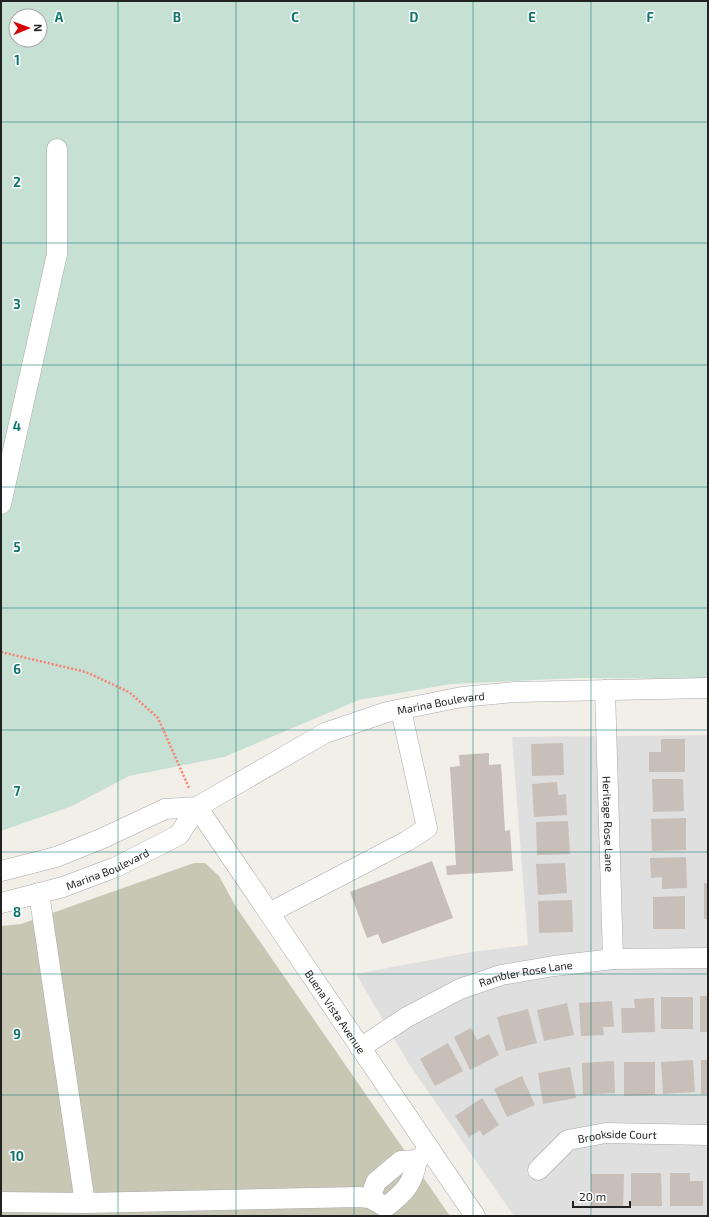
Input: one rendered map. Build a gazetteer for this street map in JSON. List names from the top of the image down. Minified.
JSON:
{"streets":{"street":["Marina Boulevard","Heritage Rose Lane","Rambler Rose Lane","Buena Vista Avenue","Brookside Court"]},"crossings":[["Marina Boulevard","Heritage Rose Lane"],["Marina Boulevard","Buena Vista Avenue"],["Heritage Rose Lane","Rambler Rose Lane"],["Rambler Rose Lane","Buena Vista Avenue"]],"scale_bar":"20 m","north":"right","grid":{"columns":["A","B","C","D","E","F"],"rows":["1","2","3","4","5","6","7","8","9","10"]}}
